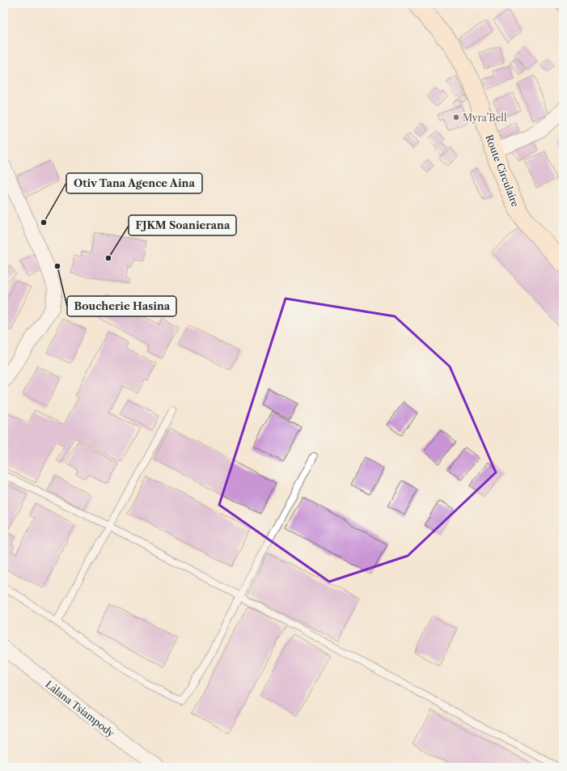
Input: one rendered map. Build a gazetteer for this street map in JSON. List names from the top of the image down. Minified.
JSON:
{"streets":{"street":["Route Circulaire","Làlana Tsiampody"]},"places":["Myra'Bell","Otiv Tana Agence Aina","FJKM Soanierana","Boucherie Hasina"]}
